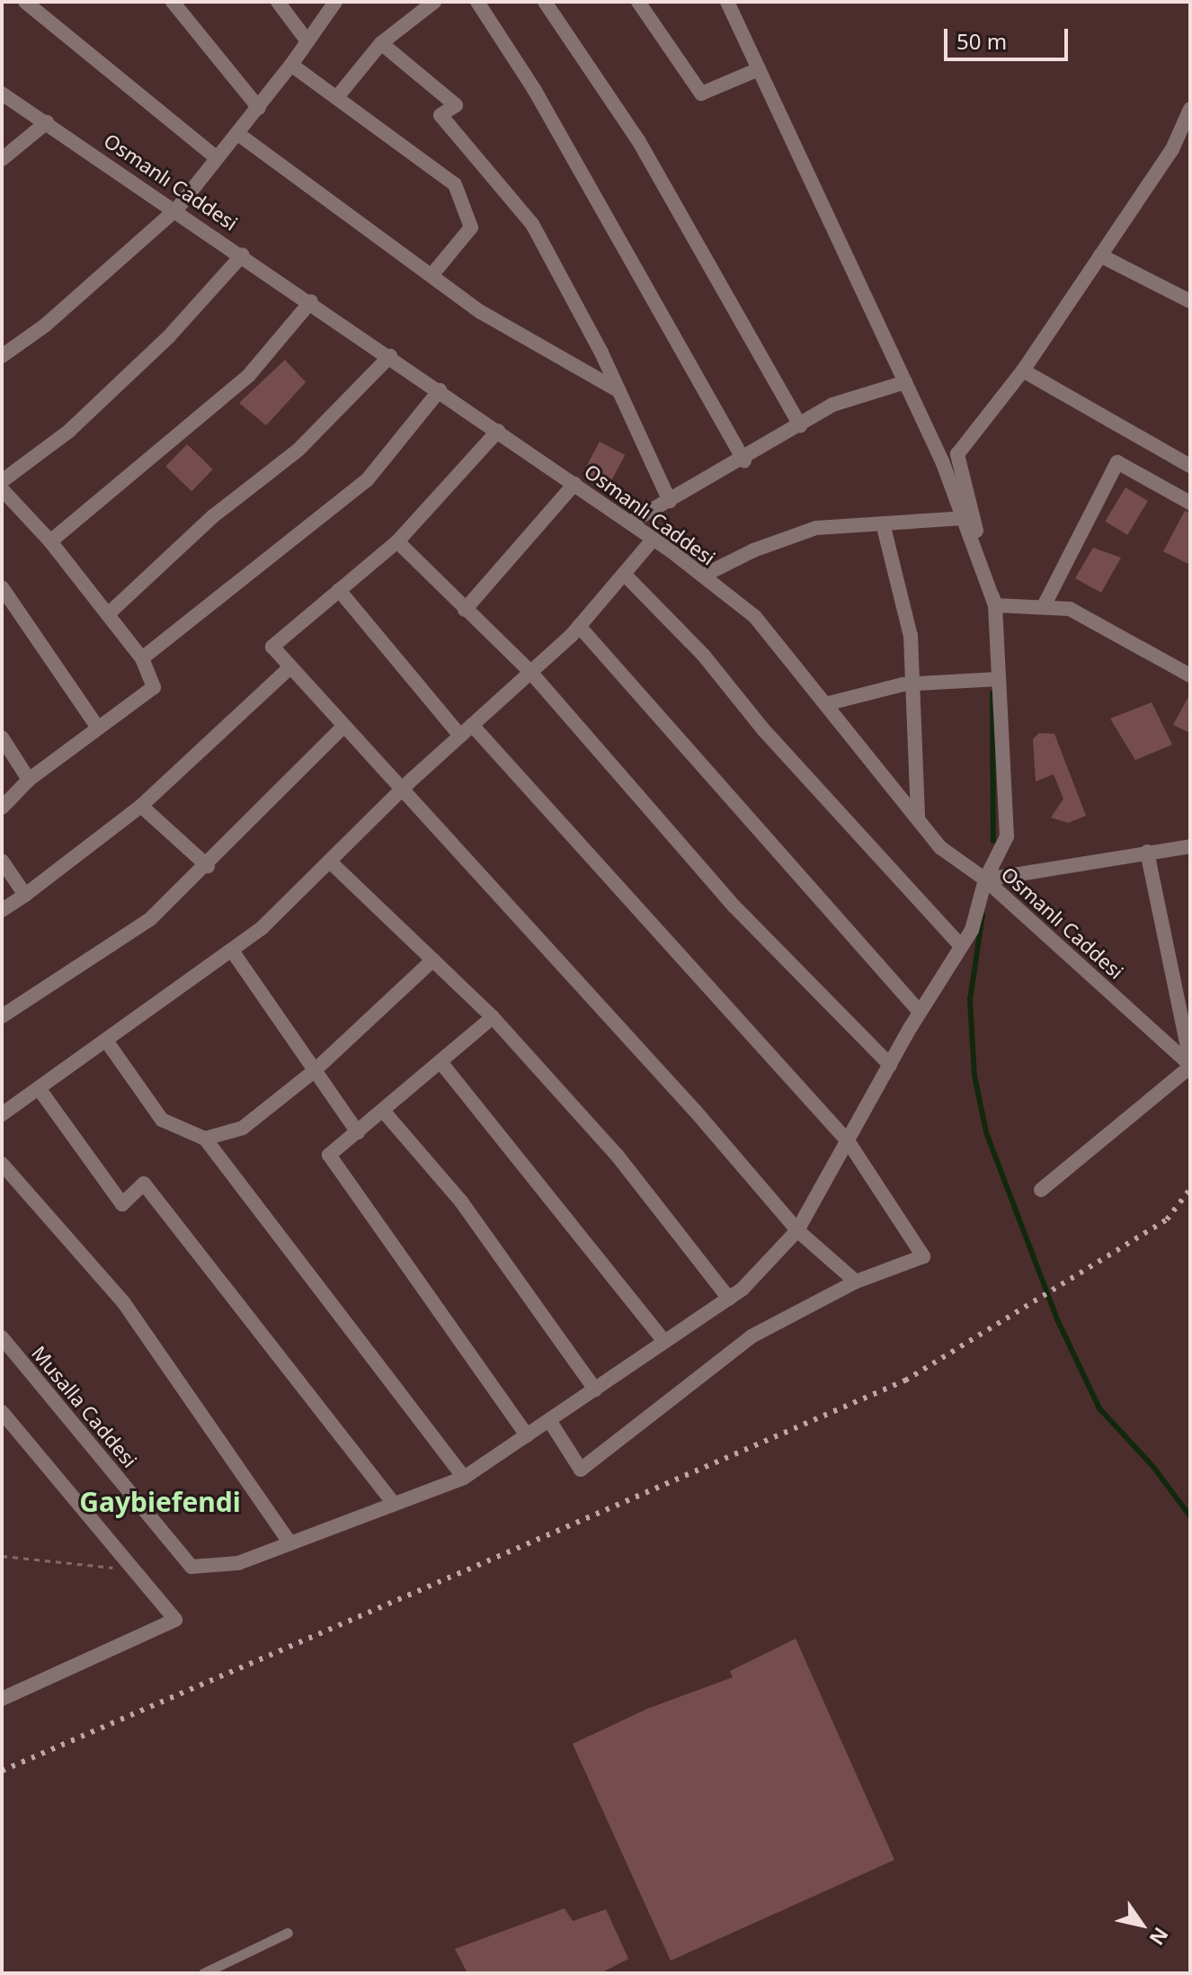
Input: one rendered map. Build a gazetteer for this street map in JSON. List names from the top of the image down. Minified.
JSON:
{"streets":{"street":["Osmanlı Caddesi","Musalla Caddesi"]},"districts":["Gaybiefendi"],"scale_bar":"50 m","north":"bottom right"}
